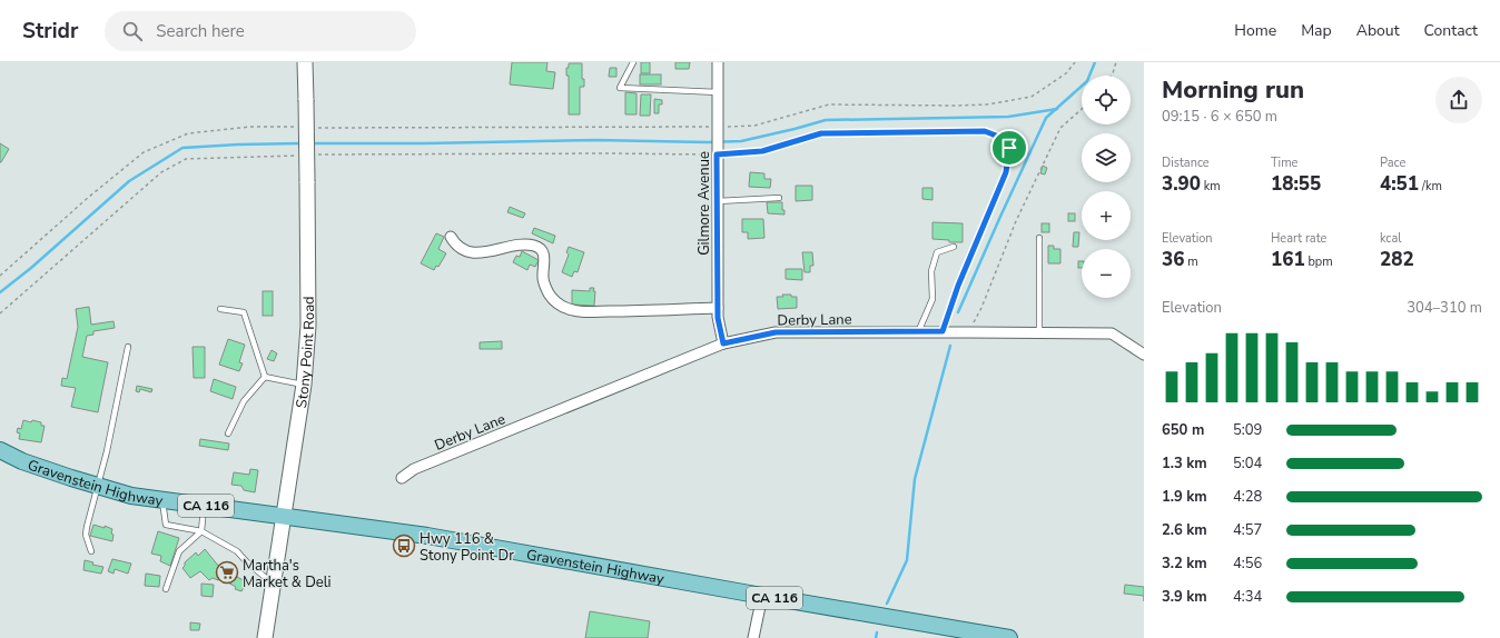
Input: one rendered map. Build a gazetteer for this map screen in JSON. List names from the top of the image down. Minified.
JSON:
{"streets":{"main road":["Stony Point Road","Gravenstein Highway","CA 116"],"street":["Gilmore Avenue","Derby Lane"]},"crossings":[["Gilmore Avenue","Derby Lane"],["Stony Point Road","Gravenstein Highway"]],"places":{"bus stop":["Hwy 116 & Stony Point Dr"],"supermarket":["Martha's Market & Deli"]},"page":{"header":"Stridr","search":"Search here","nav":["Home","Map","About","Contact"],"heading":["Morning run","09:15 · 6 × 650 m"],"map_buttons":["+","−"],"stats":[["Distance","3.90 km"],["Time","18:55"],["Pace","4:51 /km"],["Elevation","36 m"],["Heart rate","161 bpm"],["kcal","282"]],"chart":["Elevation","304–310 m"],"list":[{"name":"650 m","note":"5:09"},{"name":"1.3 km","note":"5:04"},{"name":"1.9 km","note":"4:28"},{"name":"2.6 km","note":"4:57"},{"name":"3.2 km","note":"4:56"},{"name":"3.9 km","note":"4:34"}]}}
